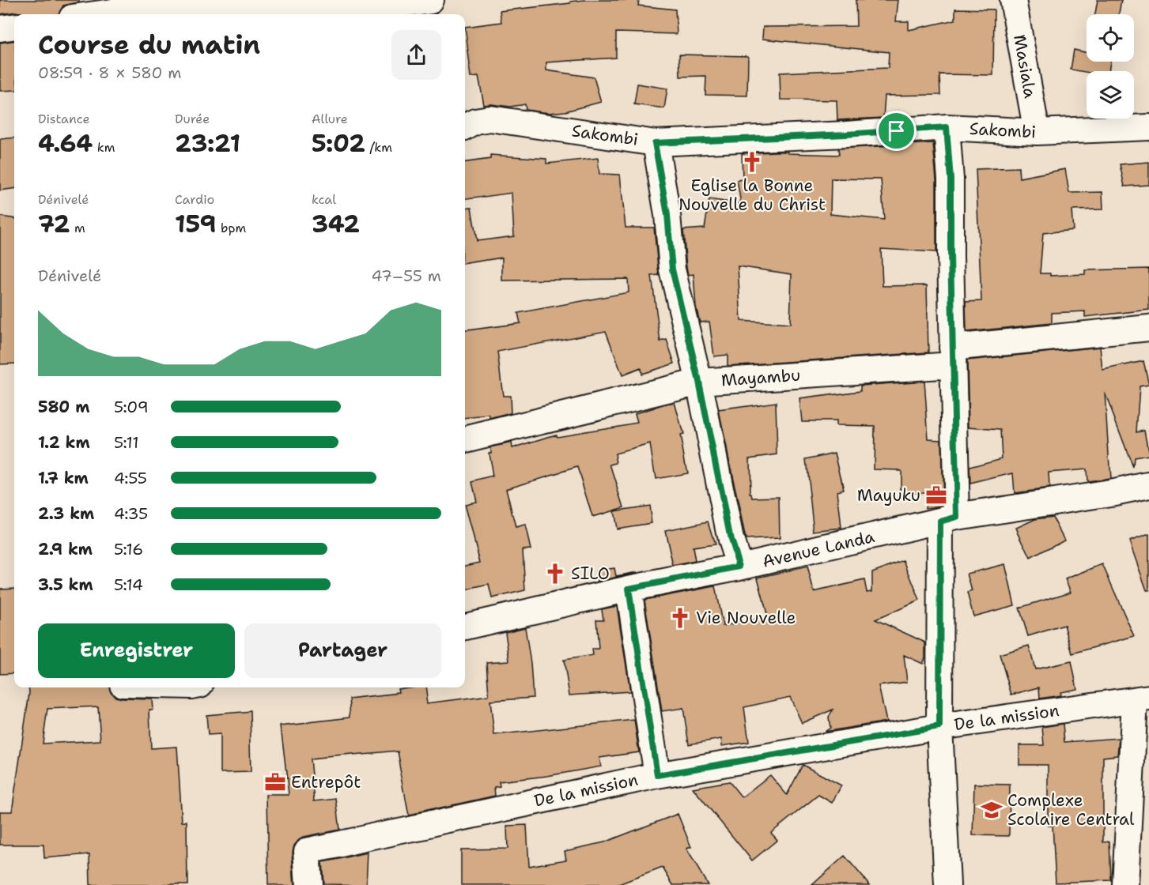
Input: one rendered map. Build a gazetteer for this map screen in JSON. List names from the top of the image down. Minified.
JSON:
{"streets":{"street":["Masiala","Sakombi","Mayambu","Avenue Landa","De la mission"]},"crossings":[["Masiala","Sakombi"]],"places":{"church":["Eglise la Bonne Nouvelle du Christ","SILO","Vie Nouvelle"],"office":["Mayuku","Entrepôt"],"school or university":["Complexe Scolaire Central"]},"page":{"heading":["Course du matin","08:59 · 8 × 580 m"],"stats":[["Distance","4.64 km"],["Durée","23:21"],["Allure","5:02 /km"],["Dénivelé","72 m"],["Cardio","159 bpm"],["kcal","342"]],"chart":["Dénivelé","47–55 m"],"list":[{"name":"580 m","note":"5:09"},{"name":"1.2 km","note":"5:11"},{"name":"1.7 km","note":"4:55"},{"name":"2.3 km","note":"4:35"},{"name":"2.9 km","note":"5:16"},{"name":"3.5 km","note":"5:14"}],"buttons":["Enregistrer","Partager"]}}
